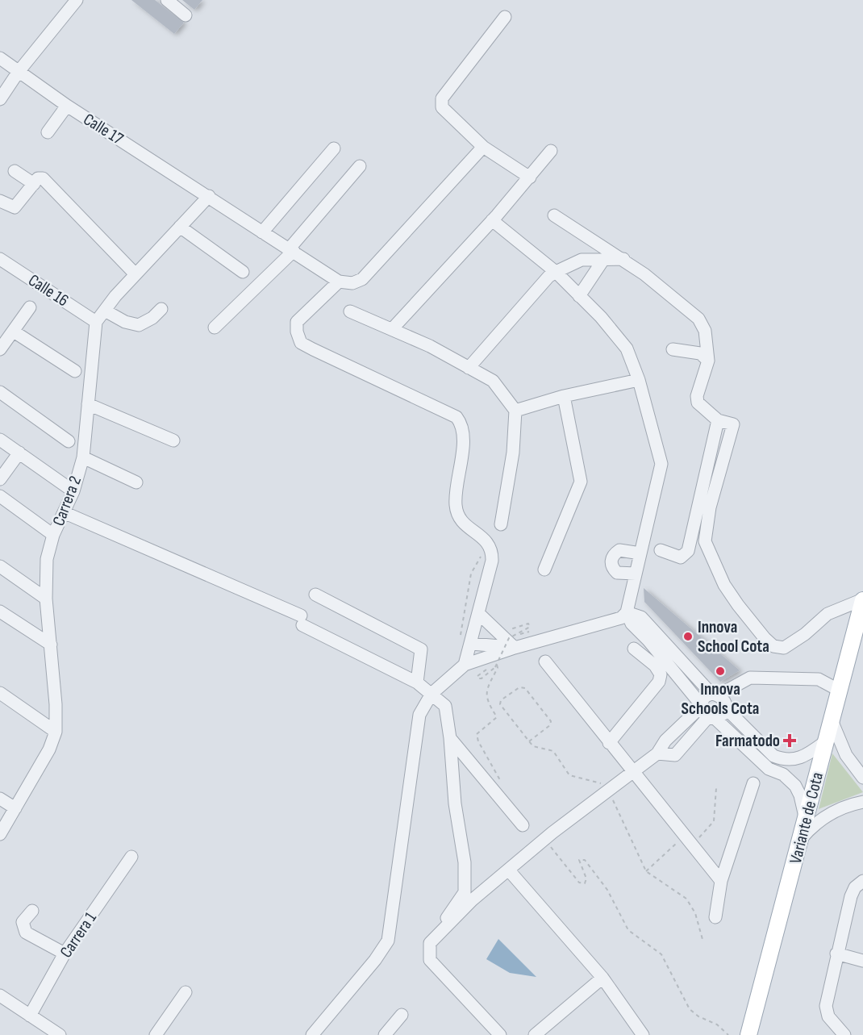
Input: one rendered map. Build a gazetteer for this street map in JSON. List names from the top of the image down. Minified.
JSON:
{"streets":{"main road":["Variante de Cota"],"street":["Calle 17","Calle 16","Carrera 2","Carrera 1"]},"crossings":[["Calle 16","Carrera 2"]],"places":{"other":["Innova School Cota","Innova Schools Cota"],"health":["Farmatodo"]}}
